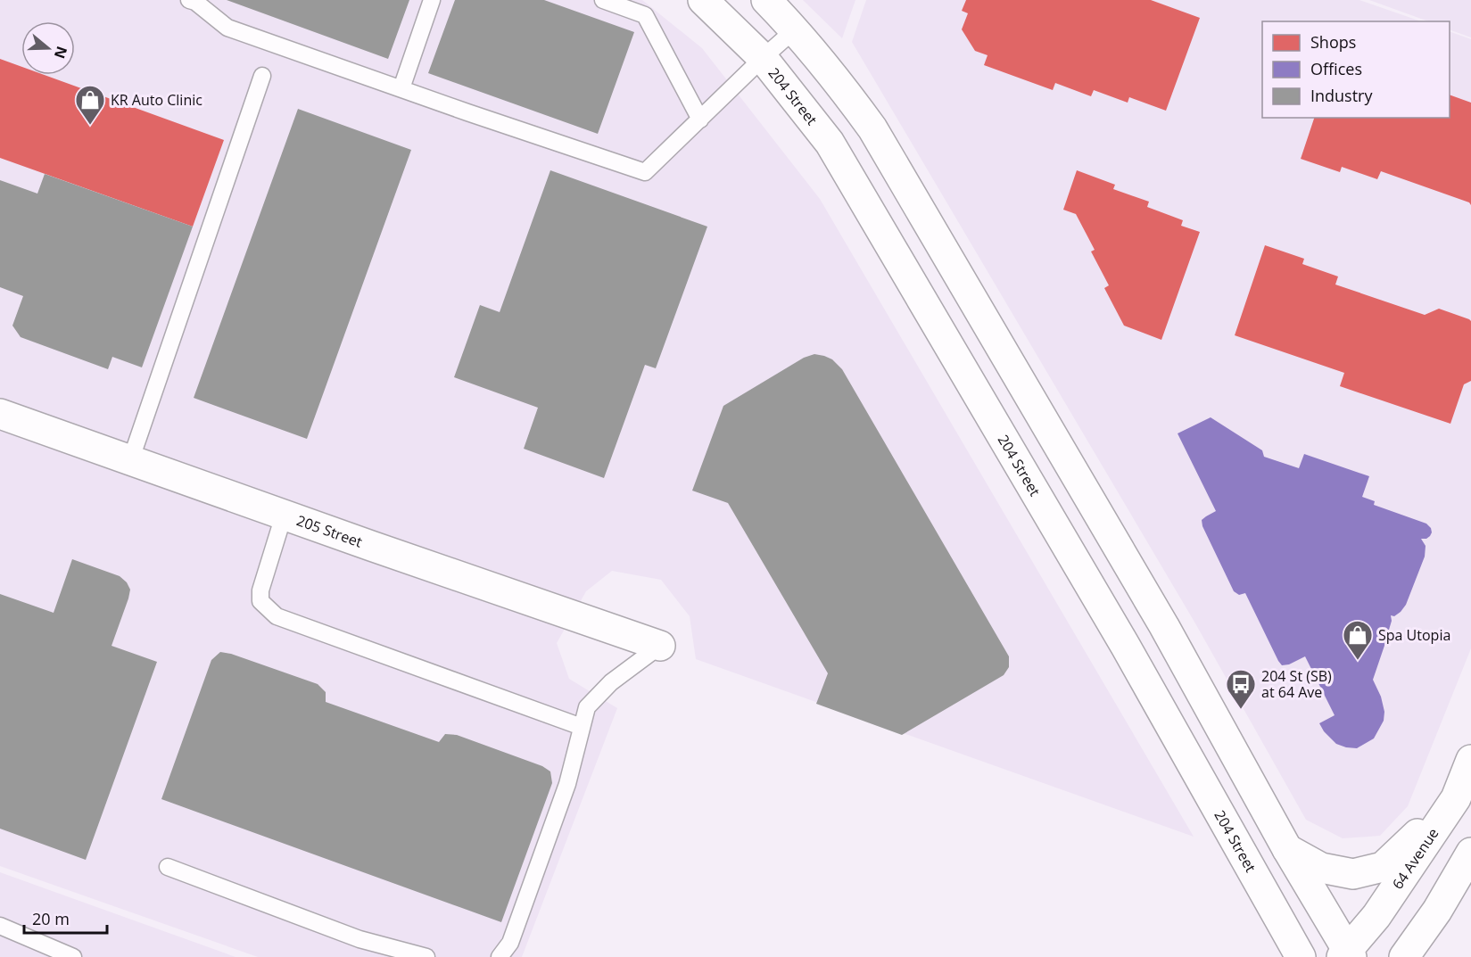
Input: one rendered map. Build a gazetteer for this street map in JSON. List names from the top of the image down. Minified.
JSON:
{"streets":{"main road":["204 Street","205 Street","64 Avenue"]},"places":{"shop":["KR Auto Clinic","Spa Utopia"],"bus stop":["204 St (SB) at 64 Ave"]},"legend":["Shops","Offices","Industry"],"scale_bar":"20 m","north":"right"}
